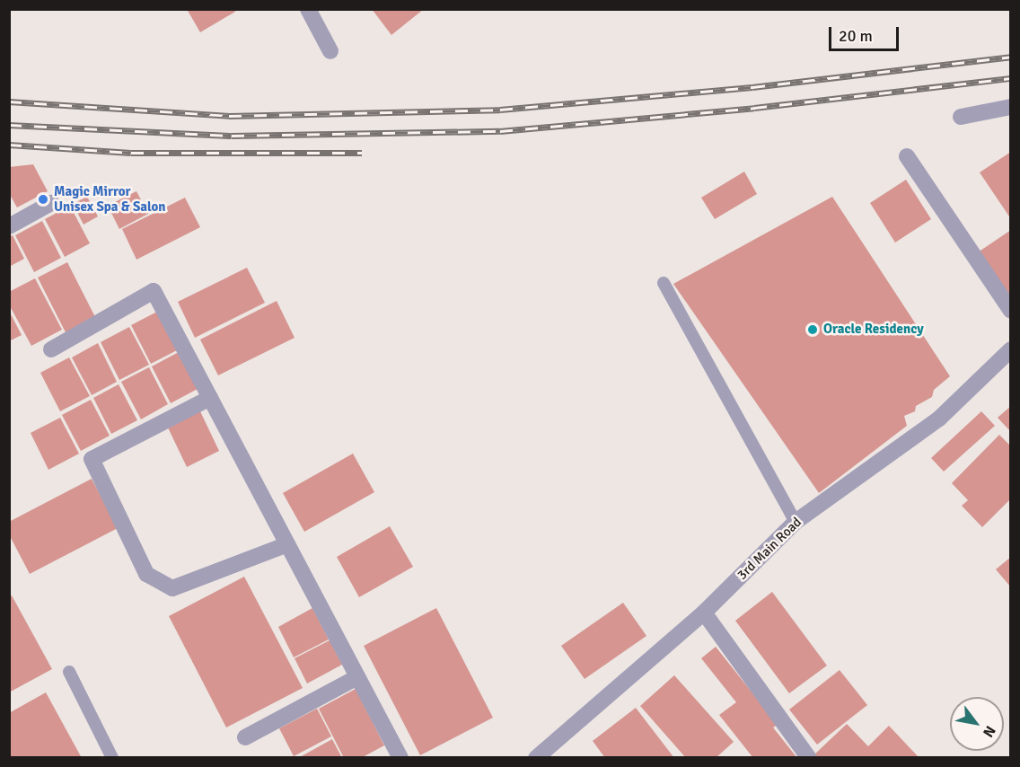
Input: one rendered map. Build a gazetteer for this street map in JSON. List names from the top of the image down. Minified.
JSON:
{"streets":{"street":["3rd Main Road"]},"places":["Magic Mirror Unisex Spa & Salon","Oracle Residency"],"scale_bar":"20 m","north":"bottom right"}
